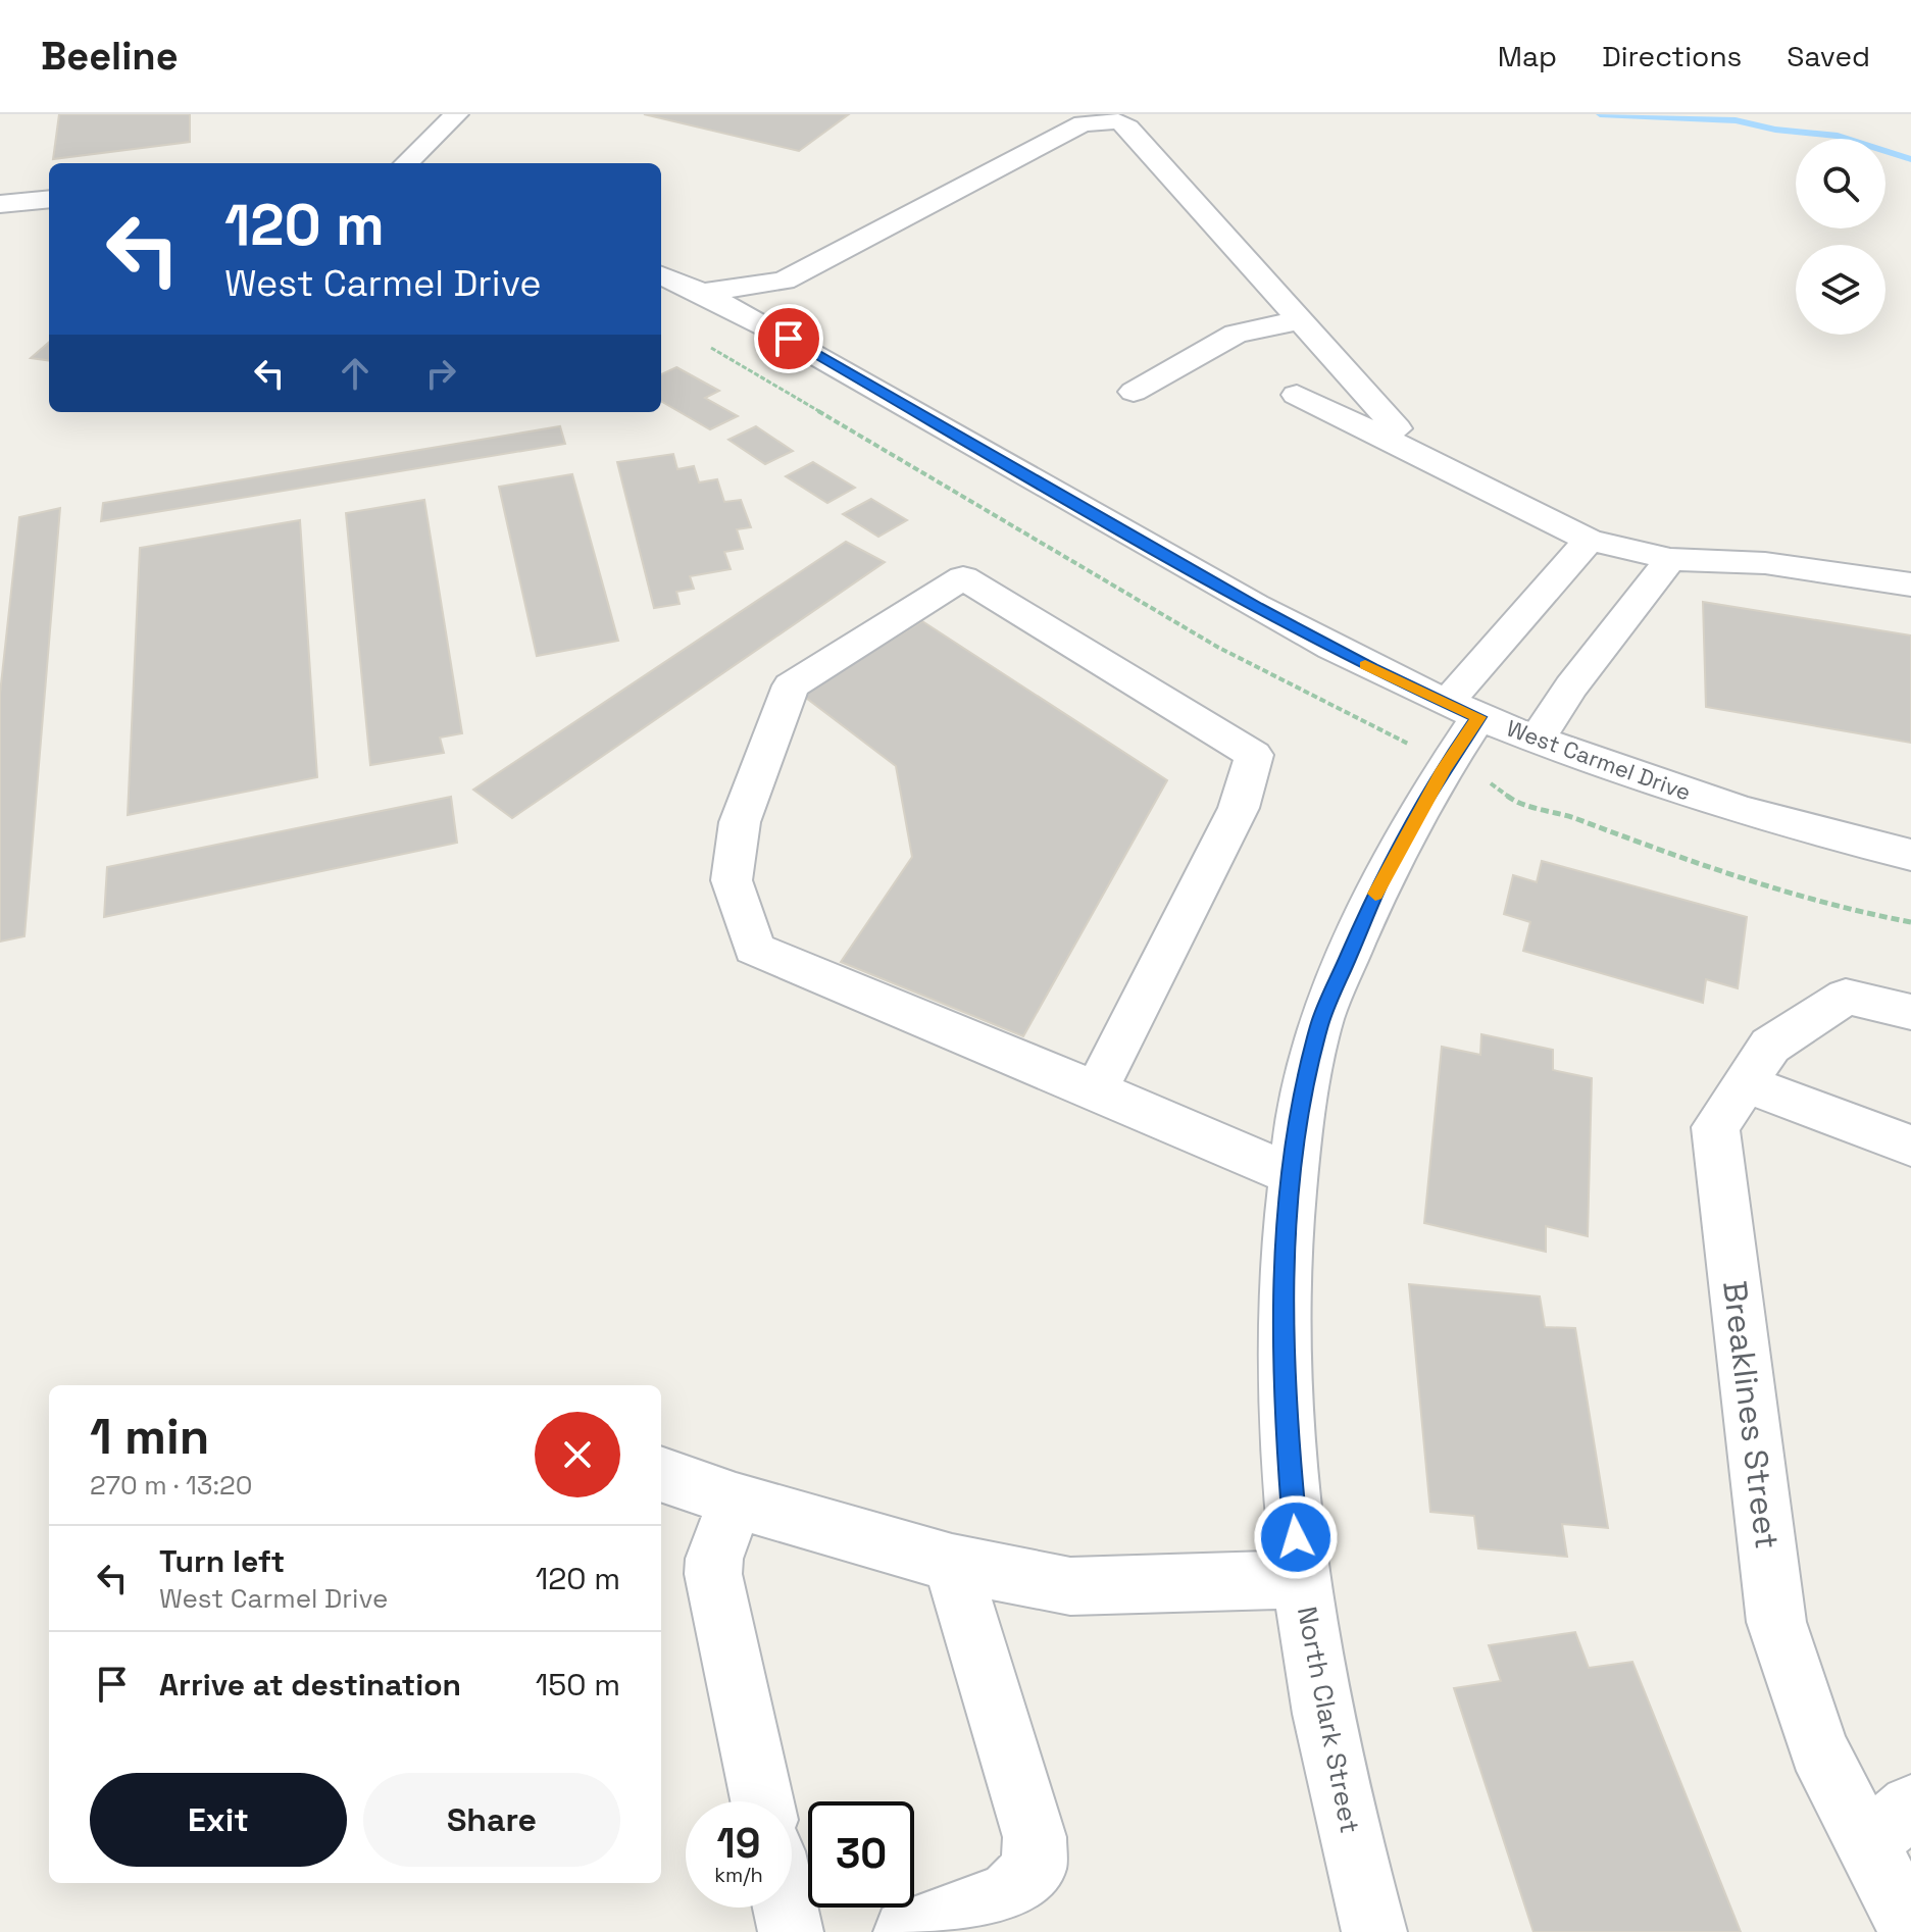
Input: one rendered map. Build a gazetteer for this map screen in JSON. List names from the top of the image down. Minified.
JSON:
{"streets":{"street":["West Carmel Drive","Breaklines Street","North Clark Street"]},"crossings":[["West Carmel Drive","North Clark Street"]],"page":{"header":"Beeline","nav":["Map","Directions","Saved"],"turn":["120 m","West Carmel Drive"],"heading":["1 min","270 m · 13:20"],"list":[{"name":"Turn left","note":"West Carmel Drive","value":"120 m"},{"name":"Arrive at destination","value":"150 m"}],"buttons":["Exit","Share"],"speed":"19 km/h","limit":"30"}}
